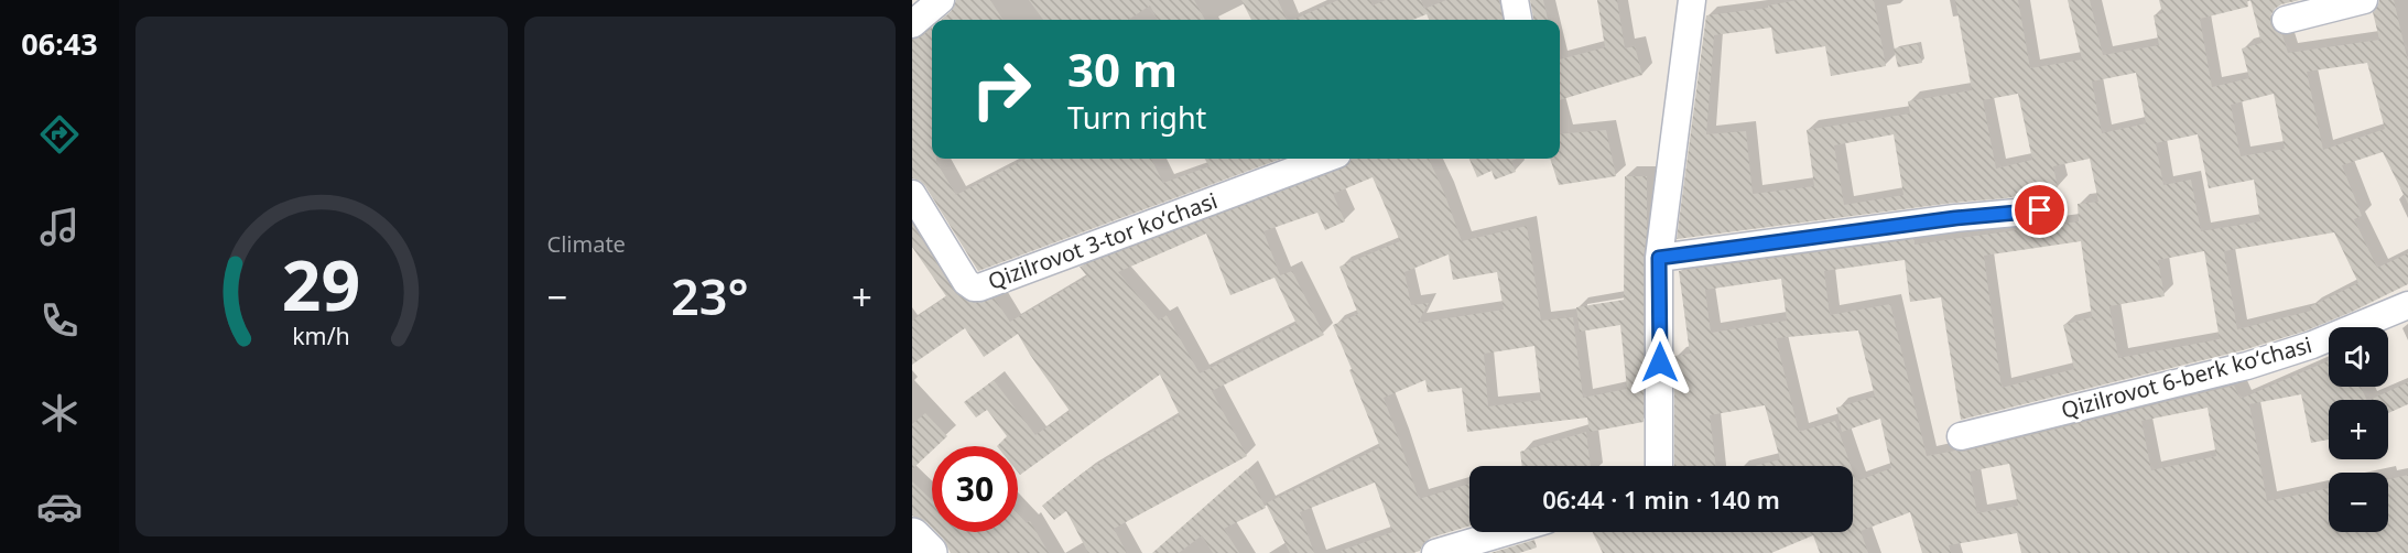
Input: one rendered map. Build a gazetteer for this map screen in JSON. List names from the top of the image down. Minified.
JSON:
{"streets":{"street":["Qizilrovot 3-tor koʻchasi","Qizilrovot 6-berk koʻchasi"]},"page":{"tabs":"06:43","tile":"Climate","turn":["30 m","Turn right"],"heat":["−","23°","+"],"map_buttons":["+","−"],"limit":"30","trip":"06:44 · 1 min · 140 m","gauge":["29","km/h"]}}
